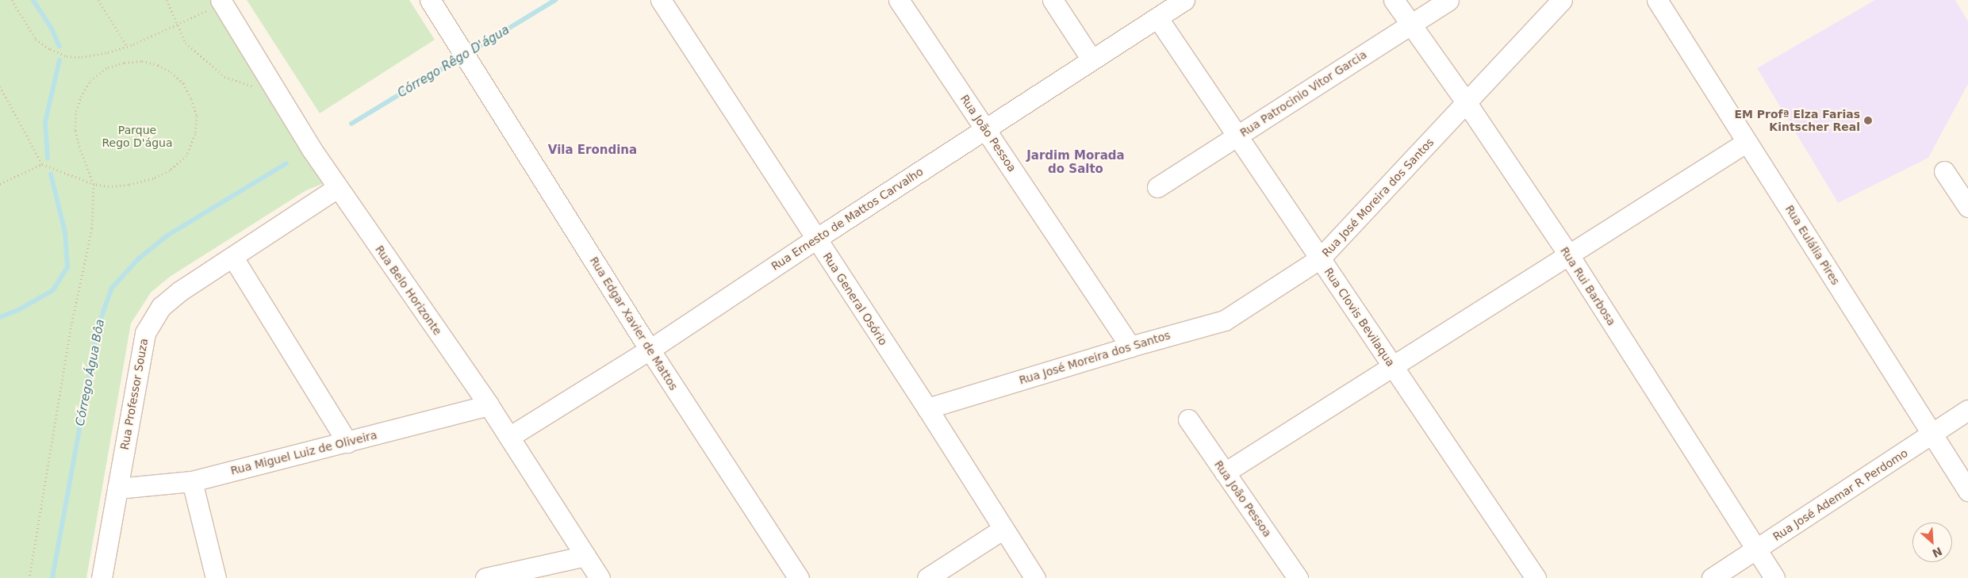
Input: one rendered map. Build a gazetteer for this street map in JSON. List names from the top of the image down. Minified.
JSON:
{"streets":{"street":["Rua Patrocinio Vitor Garcia","Rua João Pessoa","Rua José Moreira dos Santos","Rua Ernesto de Mattos Carvalho","Rua Eulália Pires","Rua Rui Barbosa","Rua Belo Horizonte","Rua General Osório","Rua Clovis Bevilaqua","Rua Edgar Xavier de Mattos","Rua Professor Souza","Rua Miguel Luiz de Oliveira","Rua José Ademar R Perdomo"]},"crossings":[["Rua Patrocinio Vitor Garcia","Rua Rui Barbosa"],["Rua Patrocinio Vitor Garcia","Rua Clovis Bevilaqua"],["Rua João Pessoa","Rua José Moreira dos Santos"],["Rua João Pessoa","Rua Ernesto de Mattos Carvalho"],["Rua José Moreira dos Santos","Rua Rui Barbosa"],["Rua José Moreira dos Santos","Rua General Osório"],["Rua José Moreira dos Santos","Rua Clovis Bevilaqua"],["Rua Ernesto de Mattos Carvalho","Rua Belo Horizonte"],["Rua Ernesto de Mattos Carvalho","Rua General Osório"],["Rua Ernesto de Mattos Carvalho","Rua Clovis Bevilaqua"],["Rua Ernesto de Mattos Carvalho","Rua Edgar Xavier de Mattos"],["Rua Eulália Pires","Rua José Ademar R Perdomo"],["Rua Rui Barbosa","Rua José Ademar R Perdomo"],["Rua Belo Horizonte","Rua Professor Souza"],["Rua Belo Horizonte","Rua Miguel Luiz de Oliveira"],["Rua Professor Souza","Rua Miguel Luiz de Oliveira"]],"districts":["Vila Erondina","Jardim Morada do Salto"],"water":["Córrego Rêgo D'água","Córrego Água Bôa"],"parks":["Parque Rego D'água"],"places":["EM Profª Elza Farias Kintscher Real"],"north":"bottom right"}
